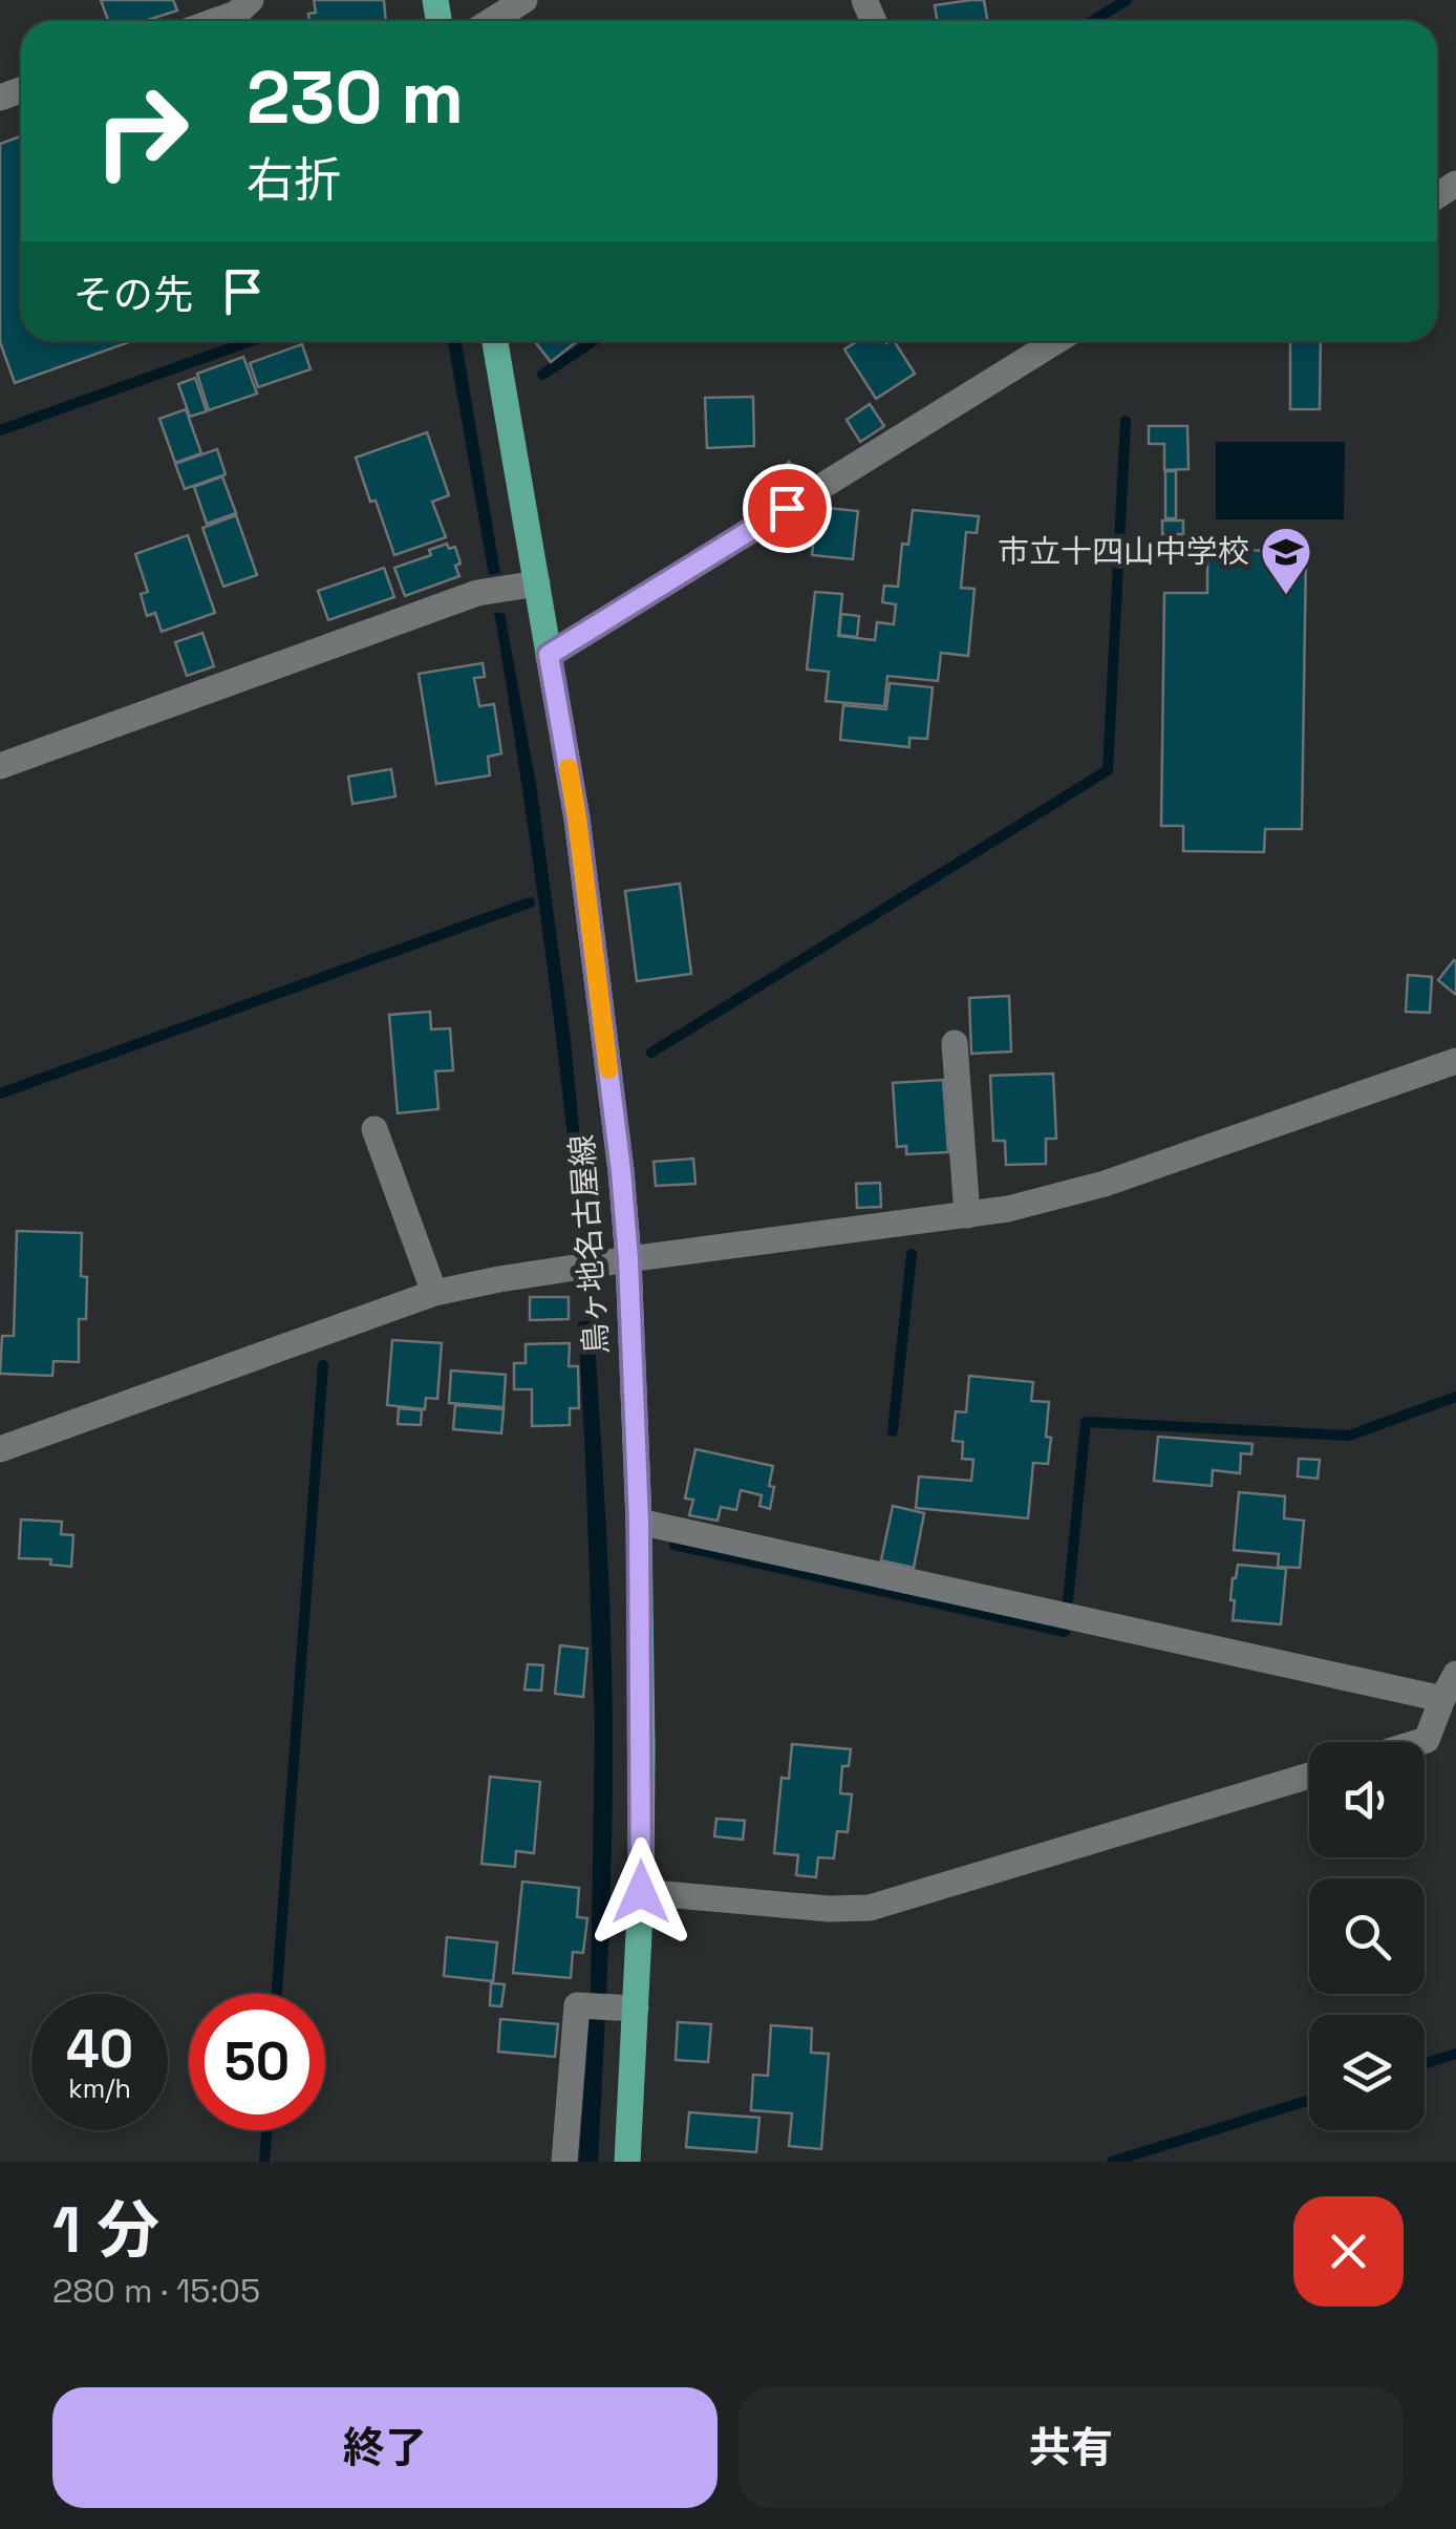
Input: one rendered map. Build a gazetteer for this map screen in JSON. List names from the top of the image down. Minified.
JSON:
{"streets":{"main road":["鳥ヶ地名古屋線"]},"places":{"school or university":["市立十四山中学校"]},"page":{"turn":["230 m","右折"],"then":"その先","speed":"40 km/h","limit":"50","heading":["1 分","280 m · 15:05"],"buttons":["終了","共有"]}}
